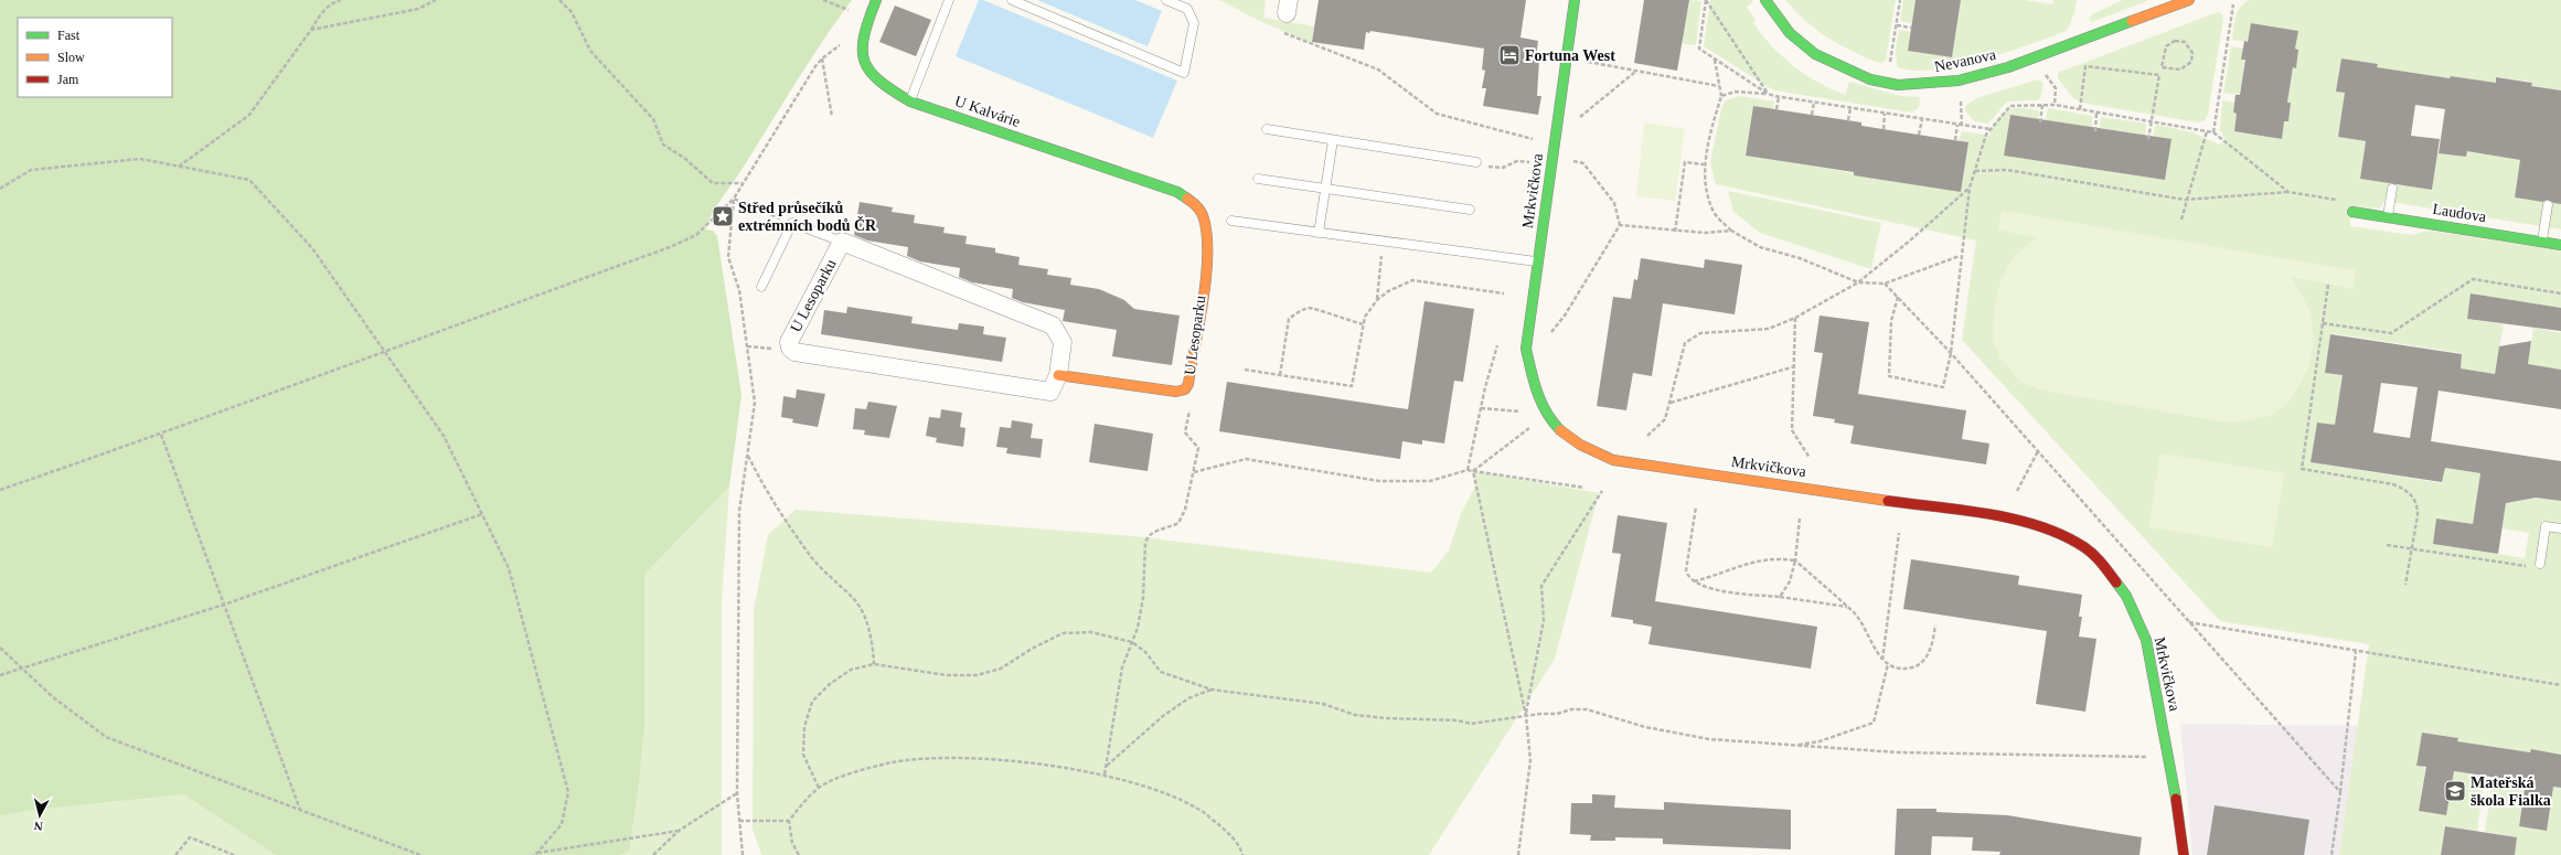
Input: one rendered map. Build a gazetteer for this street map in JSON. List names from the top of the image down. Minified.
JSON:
{"streets":{"street":["Nevanova","U Kalvárie","Mrkvičkova","Laudova","U Lesoparku"]},"crossings":[["U Kalvárie","U Lesoparku"]],"places":{"hotel":["Fortuna West"],"place":["Střed průsečíků extrémních bodů ČR"],"school or university":["Mateřská škola Fialka"]},"legend":["Fast","Slow","Jam"],"north":"bottom"}
